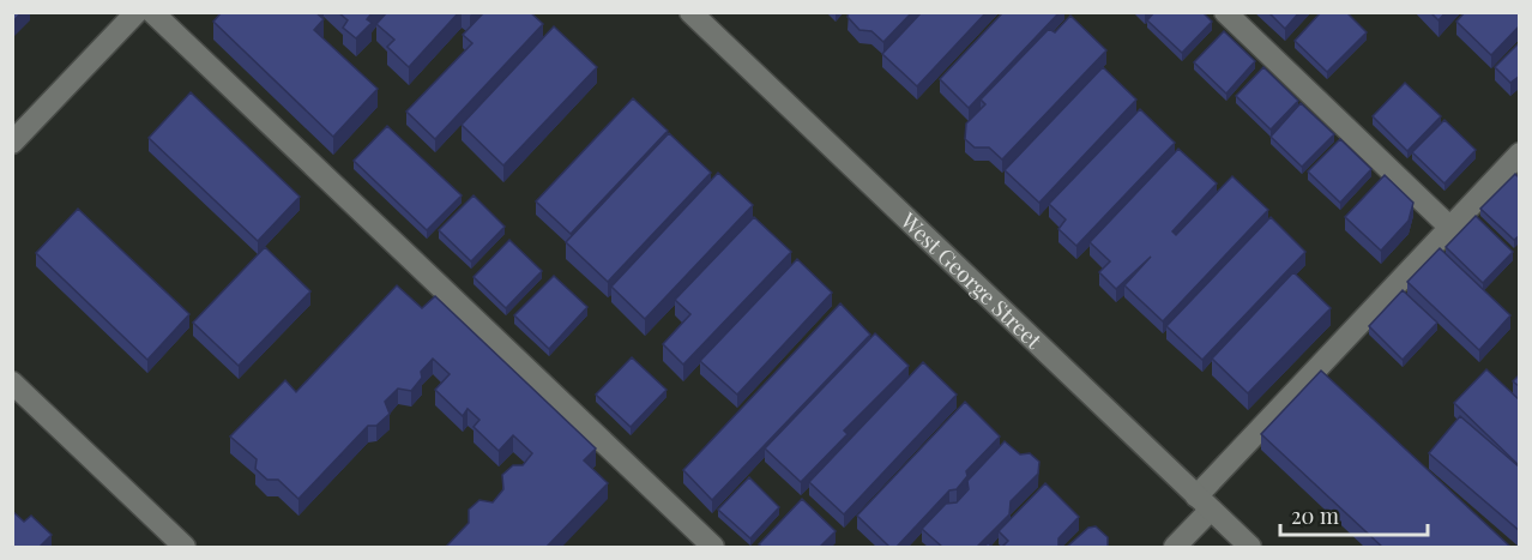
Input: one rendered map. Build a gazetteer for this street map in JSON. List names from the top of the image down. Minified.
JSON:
{"streets":{"street":["West George Street"]},"scale_bar":"20 m"}
